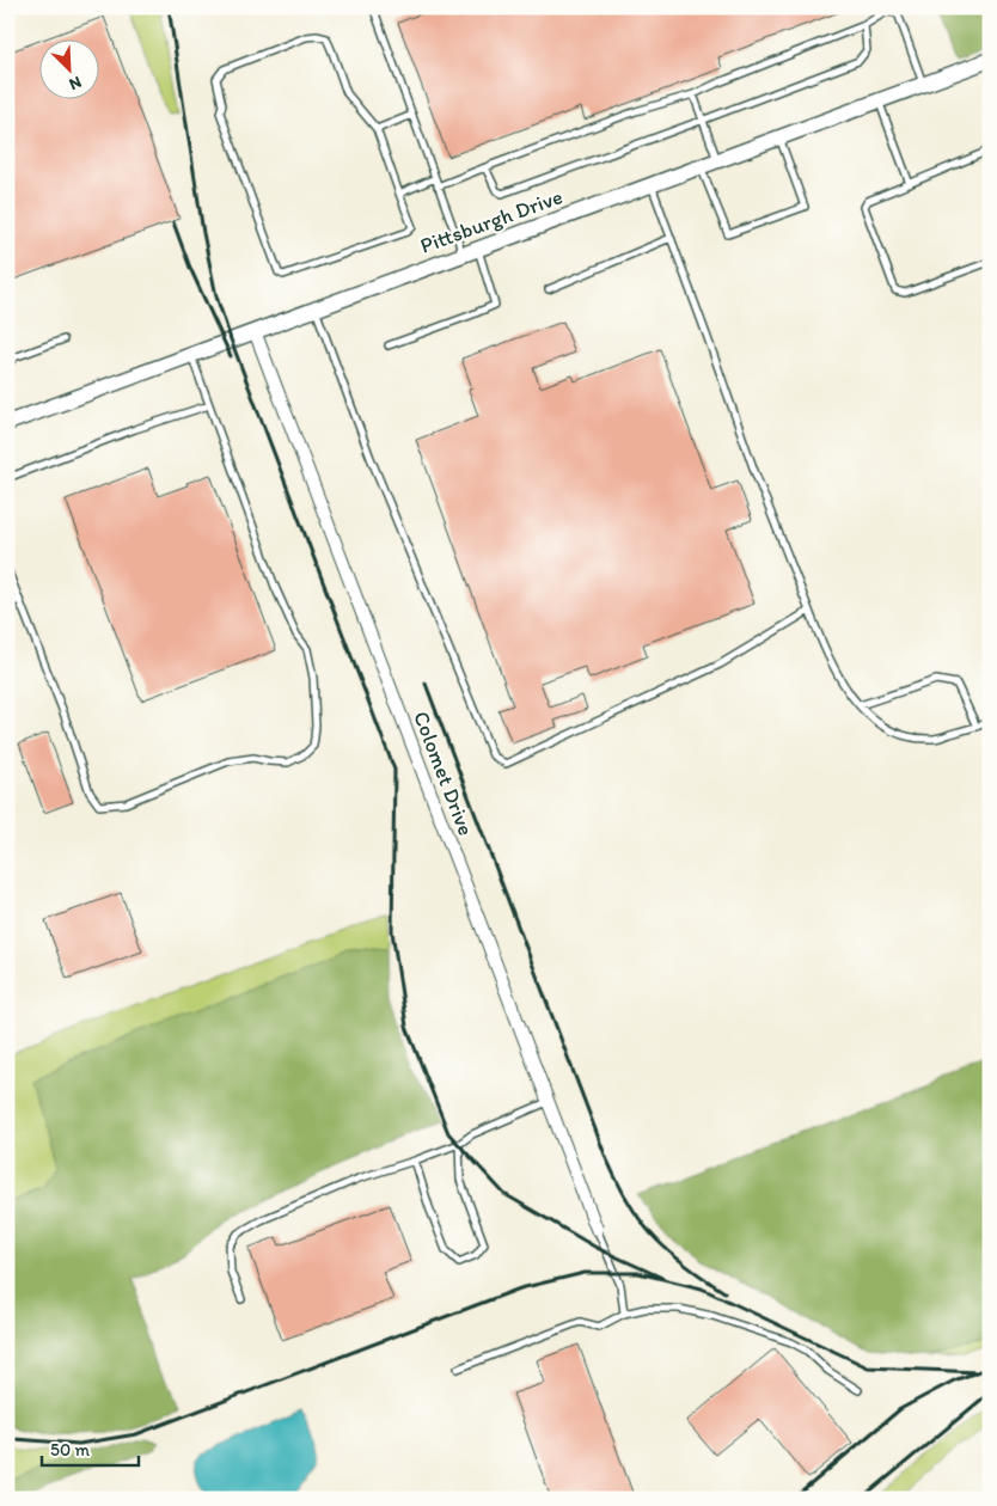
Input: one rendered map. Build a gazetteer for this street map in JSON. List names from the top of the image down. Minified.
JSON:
{"streets":{"street":["Pittsburgh Drive","Colomet Drive"]},"crossings":[["Pittsburgh Drive","Colomet Drive"]],"scale_bar":"50 m","north":"bottom right"}
